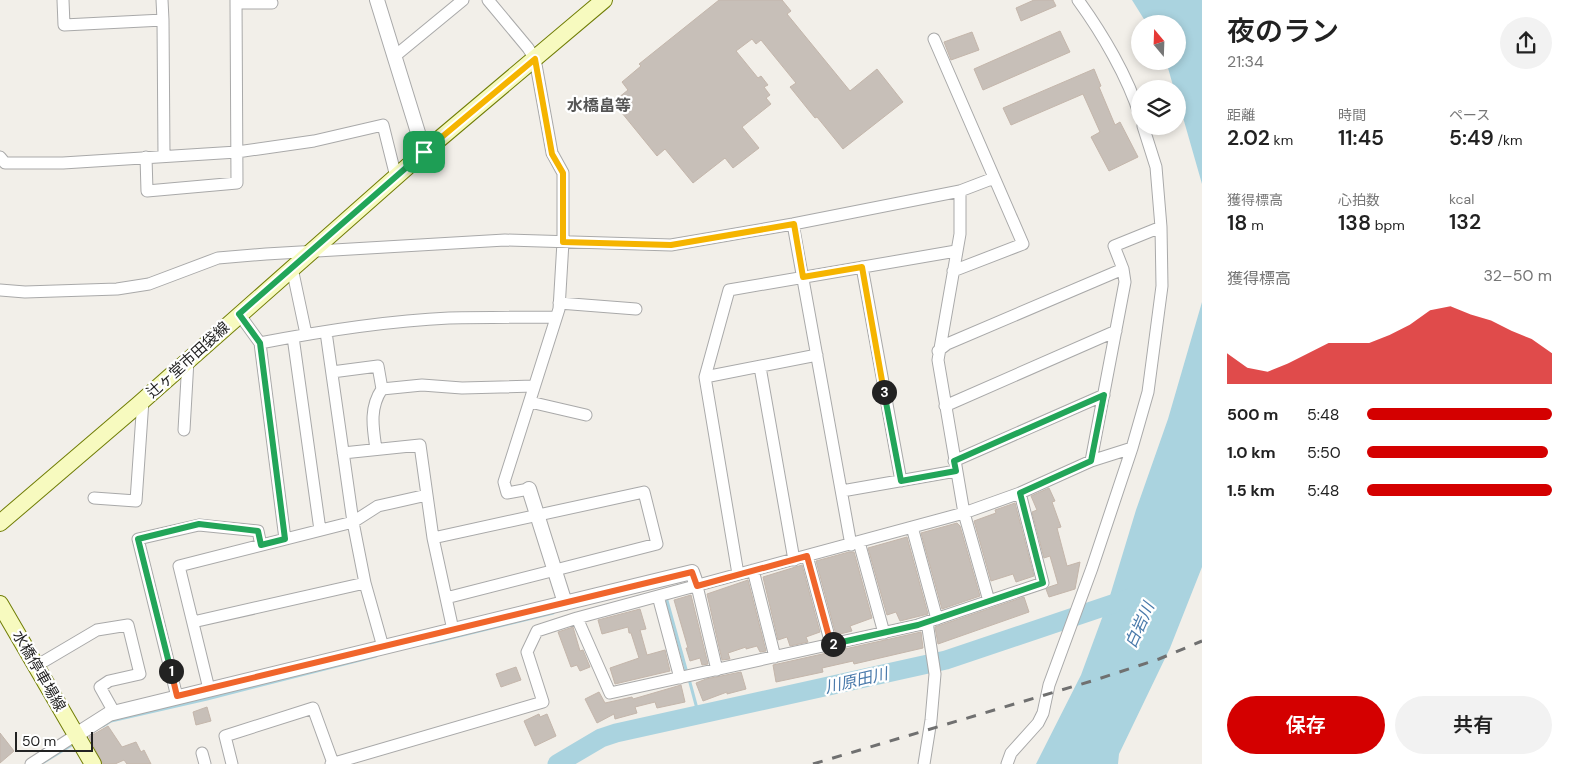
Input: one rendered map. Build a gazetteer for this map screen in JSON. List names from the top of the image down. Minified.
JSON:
{"streets":{"main road":["辻ヶ堂市田袋線","水橋停車場線"]},"districts":["水橋畠等"],"water":["白岩川","川原田川"],"scale_bar":"50 m","north":"top","page":{"heading":["夜のラン","21:34"],"stats":[["距離","2.02 km"],["時間","11:45"],["ペース","5:49 /km"],["獲得標高","18 m"],["心拍数","138 bpm"],["kcal","132"]],"chart":["獲得標高","32–50 m"],"pins":["3","2","1"],"list":[{"name":"500 m","note":"5:48"},{"name":"1.0 km","note":"5:50"},{"name":"1.5 km","note":"5:48"}],"buttons":["保存","共有"],"scale":"50 m"}}
